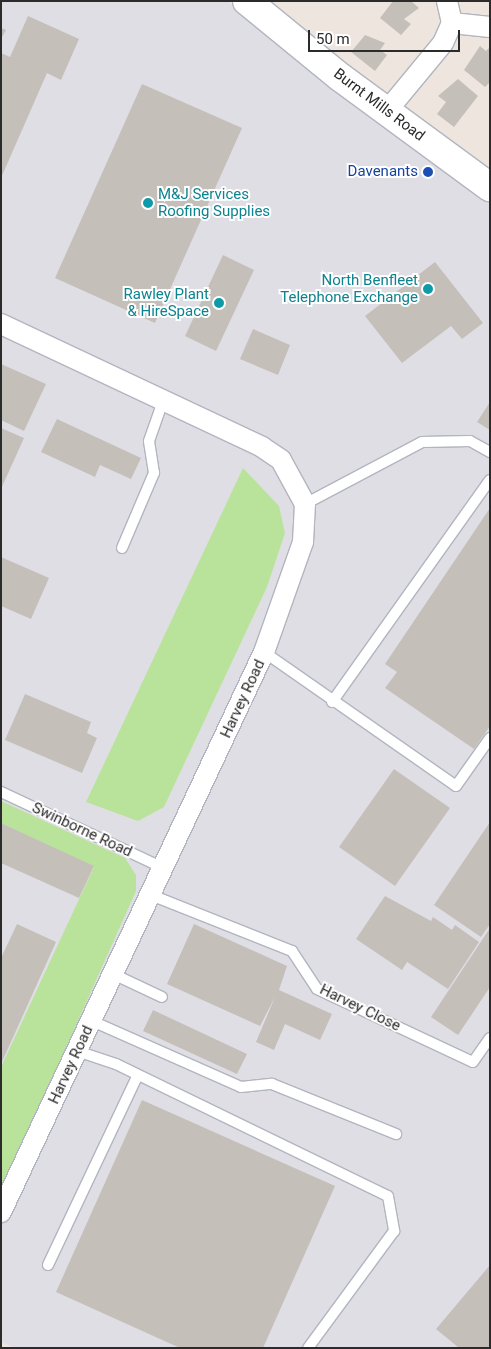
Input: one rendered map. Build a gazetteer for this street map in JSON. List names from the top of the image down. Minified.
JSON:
{"streets":{"street":["Burnt Mills Road","Harvey Road"],"lane":["Swinborne Road","Harvey Close"]},"crossings":[["Harvey Road","Swinborne Road"],["Harvey Road","Harvey Close"]],"places":["Davenants","M&J Services Roofing Supplies","North Benfleet Telephone Exchange","Rawley Plant & HireSpace"],"scale_bar":"50 m"}
